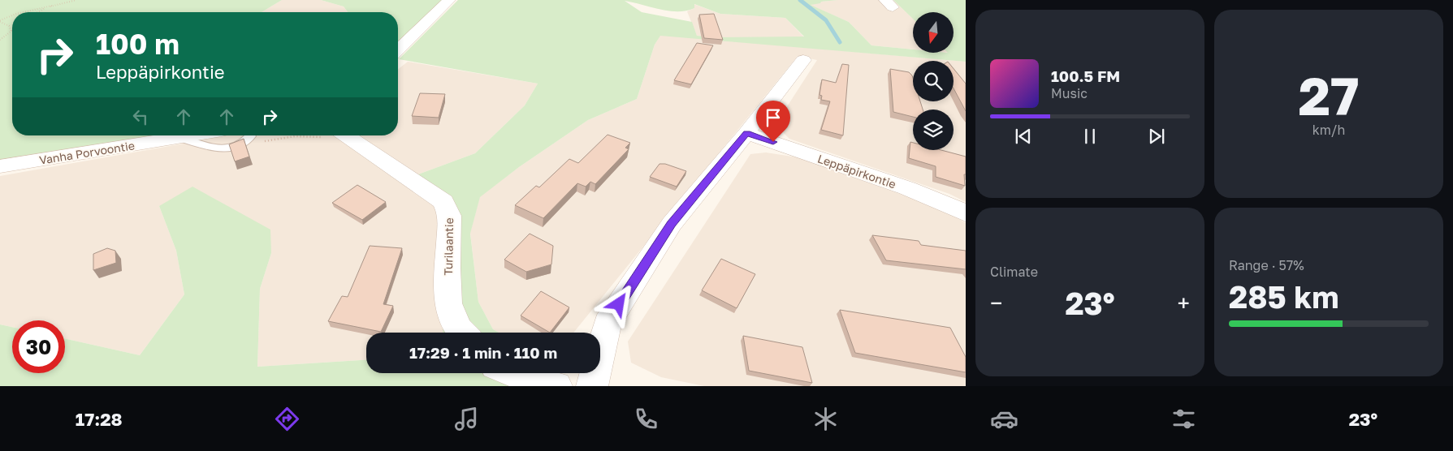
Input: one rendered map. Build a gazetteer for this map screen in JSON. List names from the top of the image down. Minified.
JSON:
{"streets":{"street":["Vanha Porvoontie","Leppäpirkontie","Turilaantie"]},"north":"bottom","page":{"tile":[["27","km/h"],"Climate",["Range · 57%","285 km"]],"turn":["100 m","Leppäpirkontie"],"song":["100.5 FM","Music"],"heat":["−","23°","+"],"limit":"30","trip":"17:29 · 1 min · 110 m","tabs":["17:28","23°"]}}
